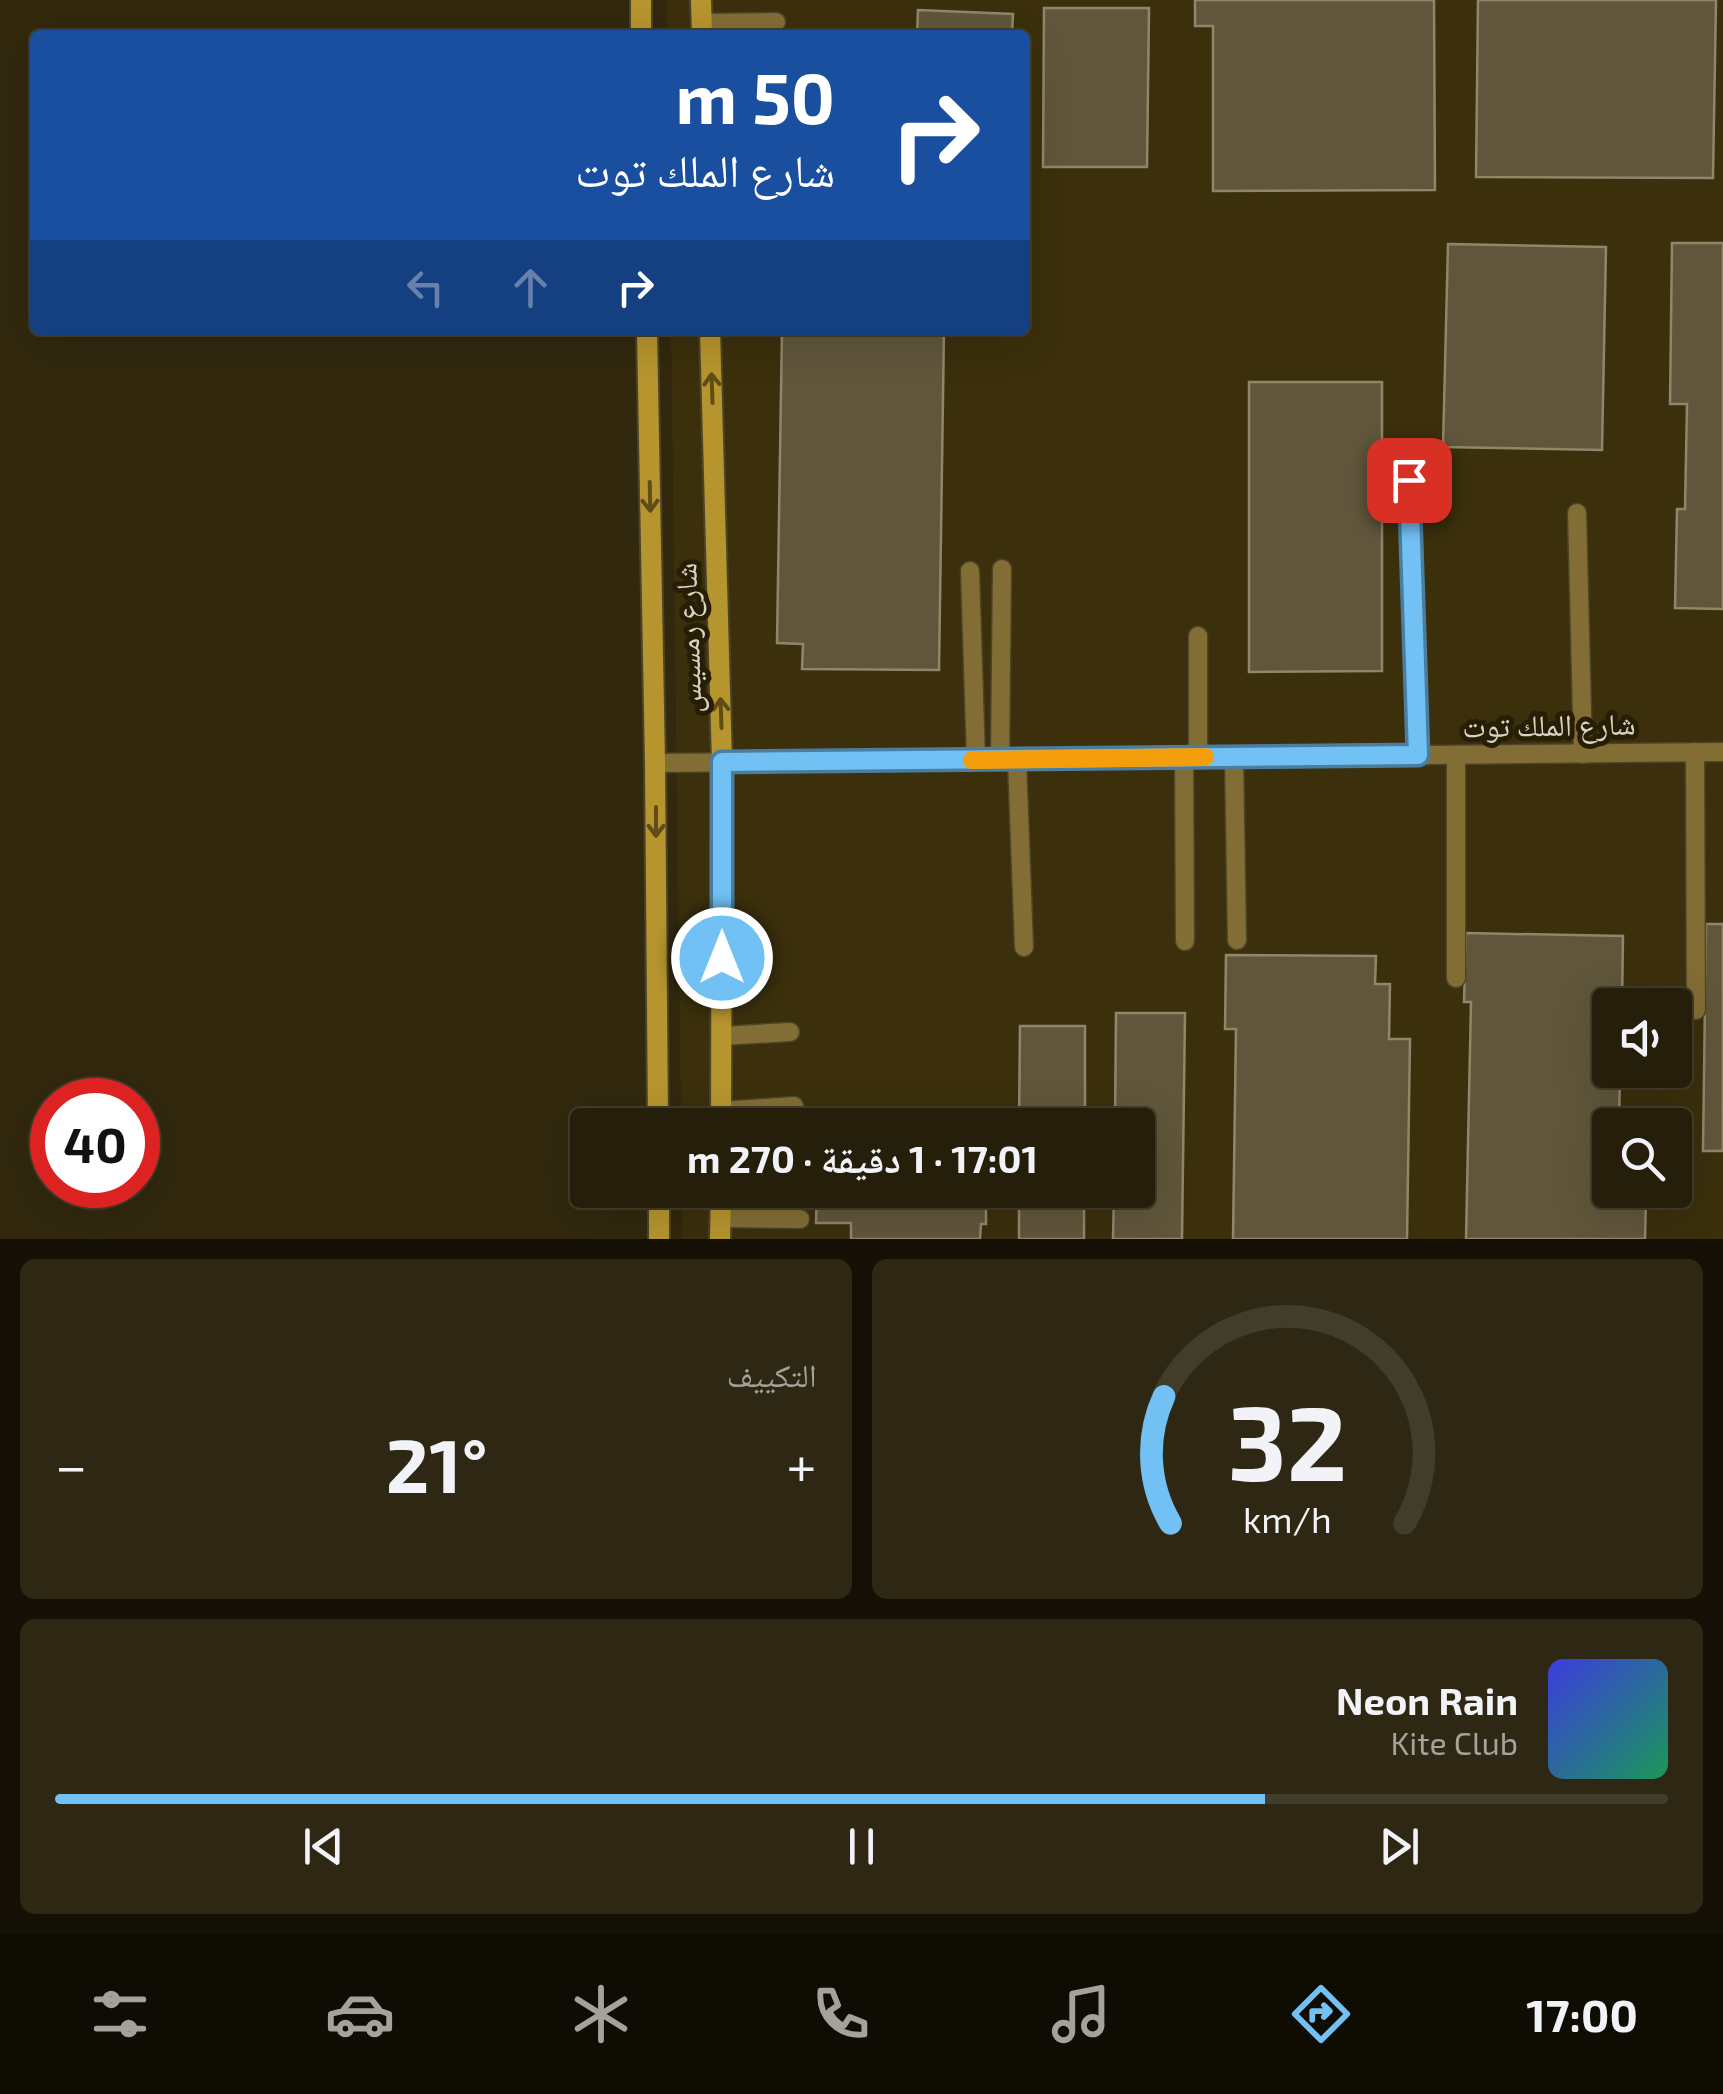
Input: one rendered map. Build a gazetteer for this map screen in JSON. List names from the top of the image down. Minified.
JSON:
{"streets":{"street":["شارع رمسيس"],"lane":["شارع الملك توت"]},"crossings":[["شارع رمسيس","شارع الملك توت"]],"page":{"turn":["50 m","شارع الملك توت"],"limit":"40","trip":"17:01 · 1 دقيقة · 270 m","tile":"التكييف","heat":["−","21°","+"],"song":["Neon Rain","Kite Club"],"tabs":"17:00","gauge":["32","km/h"]}}
